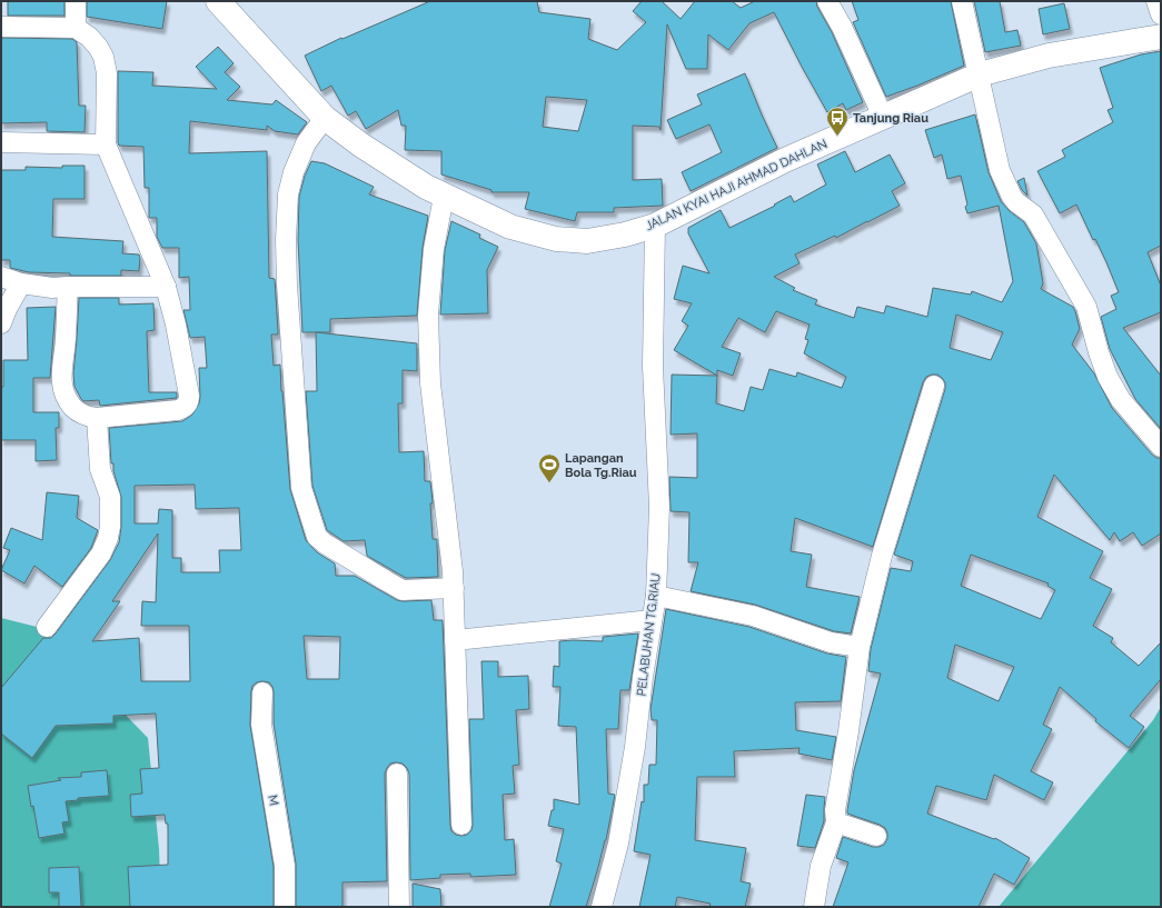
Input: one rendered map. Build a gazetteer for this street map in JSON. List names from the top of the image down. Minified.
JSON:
{"streets":{"main road":["JALAN KYAI HAJI AHMAD DAHLAN"],"street":["PELABUHAN TG.RIAU","M"]},"crossings":[["JALAN KYAI HAJI AHMAD DAHLAN","PELABUHAN TG.RIAU"]],"places":{"bus stop":["Tanjung Riau"],"sports":["Lapangan Bola Tg.Riau"]}}
